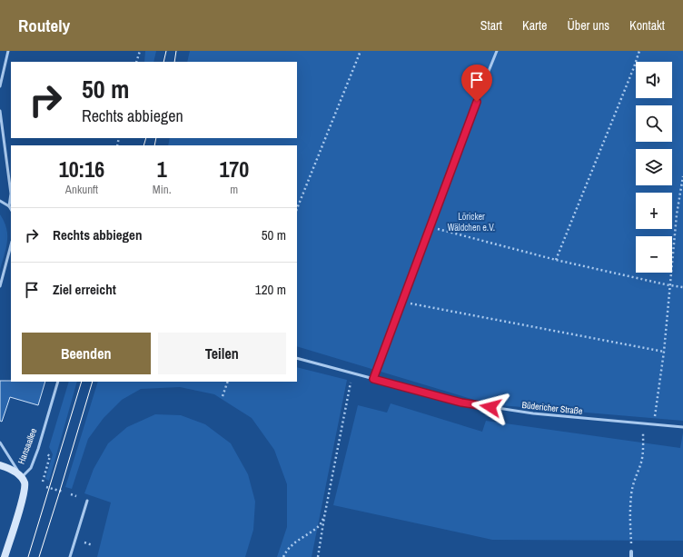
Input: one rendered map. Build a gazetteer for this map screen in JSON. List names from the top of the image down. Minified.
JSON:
{"streets":{"street":["Hansaallee"],"lane":["Büdericher Straße"]},"parks":["Löricker Wäldchen e.V."],"page":{"header":"Routely","nav":["Start","Karte","Über uns","Kontakt"],"map_buttons":["+","−"],"turn":["50 m","Rechts abbiegen"],"eta":["10:16","Ankunft","1","Min.","170","m"],"list":[{"name":"Rechts abbiegen","value":"50 m"},{"name":"Ziel erreicht","value":"120 m"}],"buttons":["Beenden","Teilen"]}}
